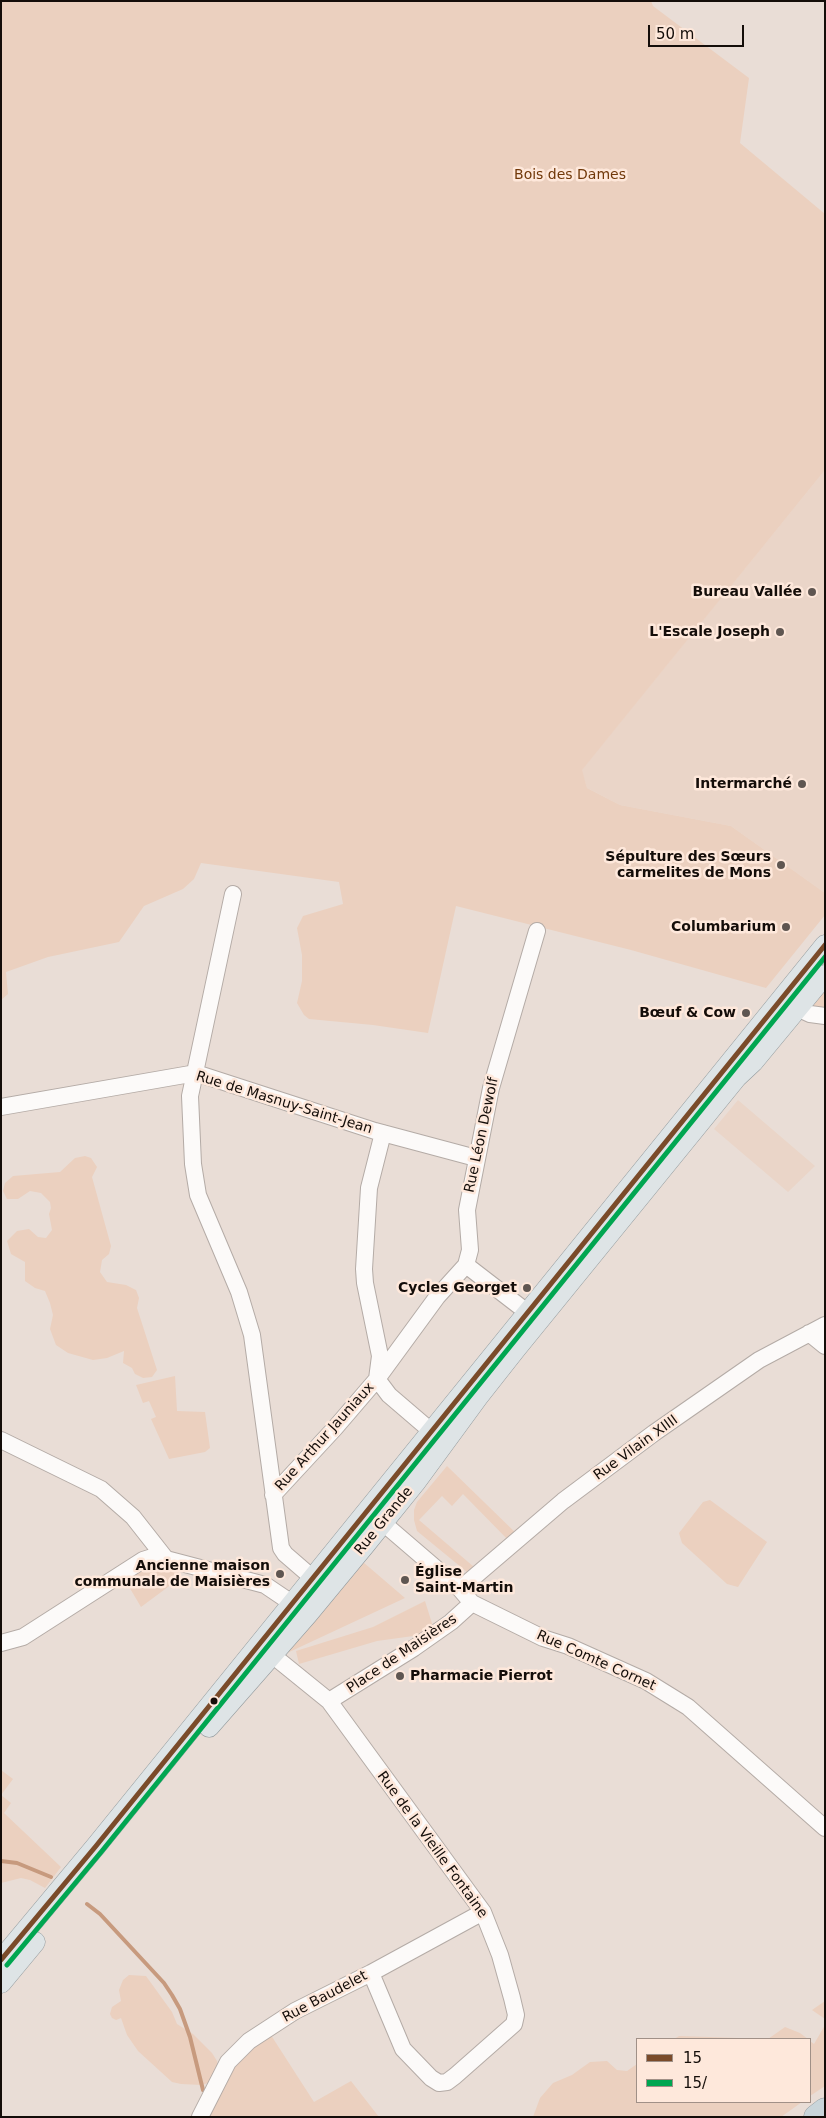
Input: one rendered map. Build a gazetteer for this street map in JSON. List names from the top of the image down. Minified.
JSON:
{"streets":{"main road":["Rue Grande"],"street":["Rue de Masnuy-Saint-Jean","Rue Léon Dewolf","Rue Arthur Jauniaux","Rue Vilain XIIII","Place de Maisières","Rue Comte Cornet","Rue de la Vieille Fontaine","Rue Baudelet"]},"crossings":[["Rue de Masnuy-Saint-Jean","Rue Léon Dewolf"],["Rue de Masnuy-Saint-Jean","Rue Arthur Jauniaux"],["Rue Léon Dewolf","Rue Arthur Jauniaux"],["Rue Arthur Jauniaux","Rue Grande"],["Rue Vilain XIIII","Rue Comte Cornet"],["Rue Grande","Rue Comte Cornet"],["Rue Grande","Rue de la Vieille Fontaine"],["Place de Maisières","Rue Comte Cornet"],["Place de Maisières","Rue de la Vieille Fontaine"],["Rue de la Vieille Fontaine","Rue Baudelet"]],"parks":["Bois des Dames"],"places":["Bureau Vallée","L'Escale Joseph","Intermarché","Sépulture des Sœurs carmelites de Mons","Columbarium","Bœuf & Cow","Cycles Georget","Ancienne maison communale de Maisières","Église Saint-Martin","Pharmacie Pierrot"],"lines":["transit line 15","transit line 15/"],"legend":["15","15/"],"scale_bar":"50 m"}
